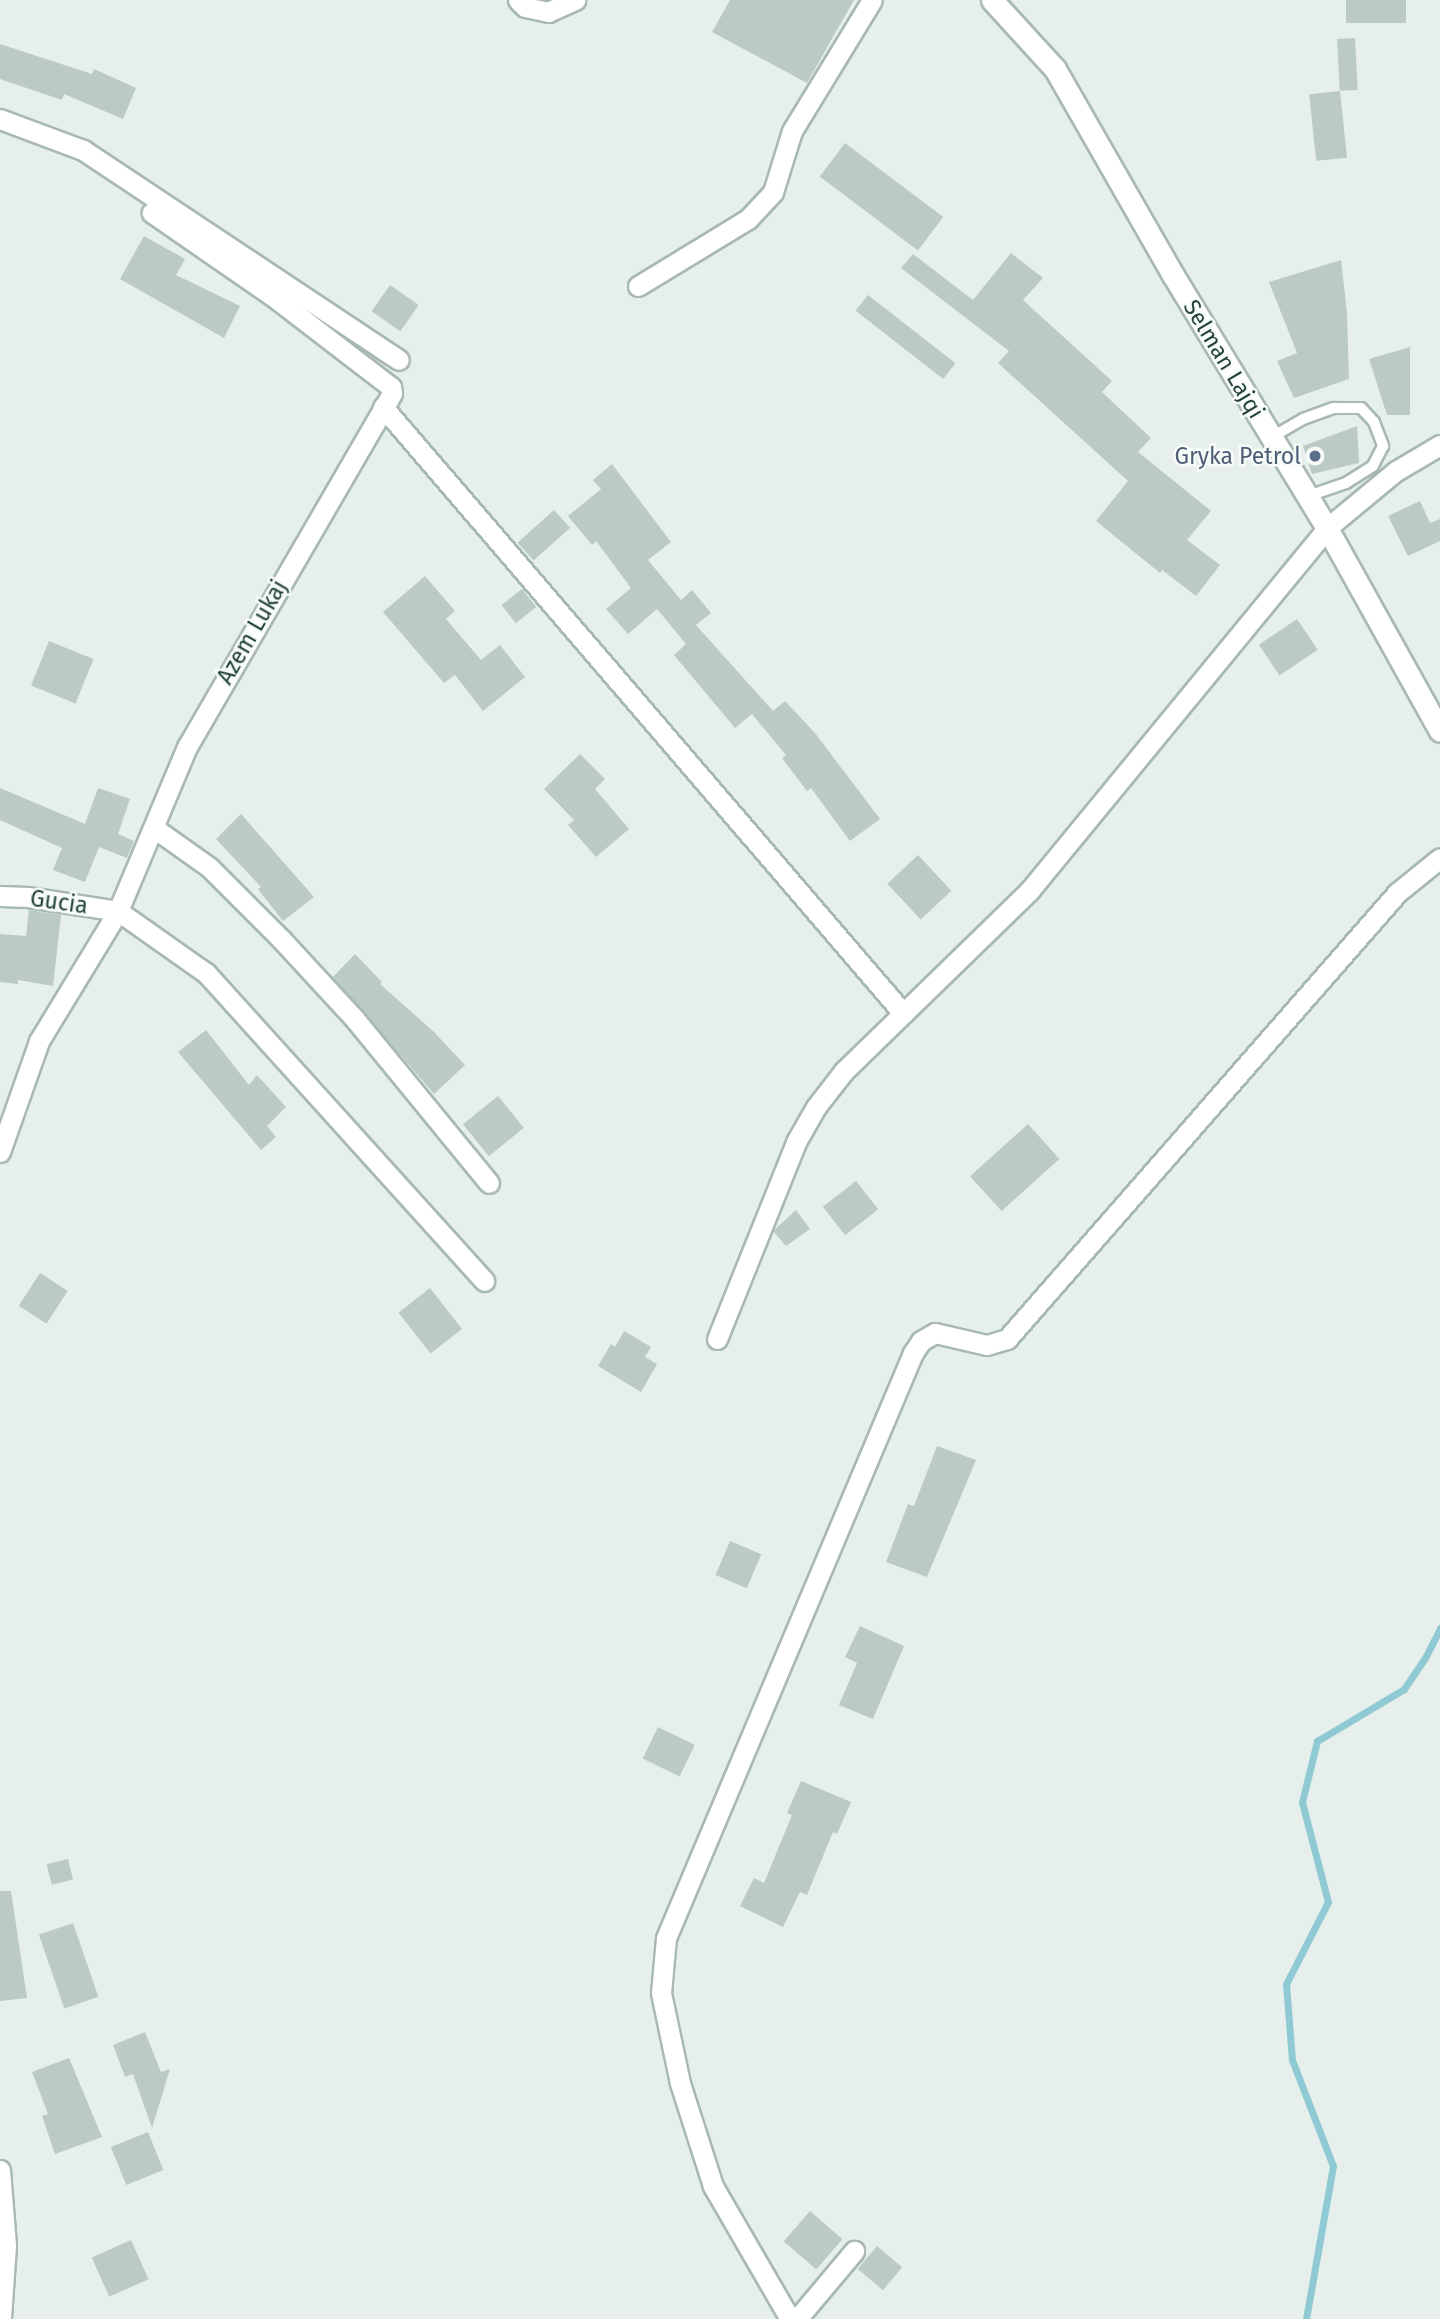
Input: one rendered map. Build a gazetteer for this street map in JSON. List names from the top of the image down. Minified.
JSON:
{"streets":{"street":["Selman Lajqi","Azem Lukaj","Gucia"]},"crossings":[["Azem Lukaj","Gucia"]],"places":["Gryka Petrol"]}
